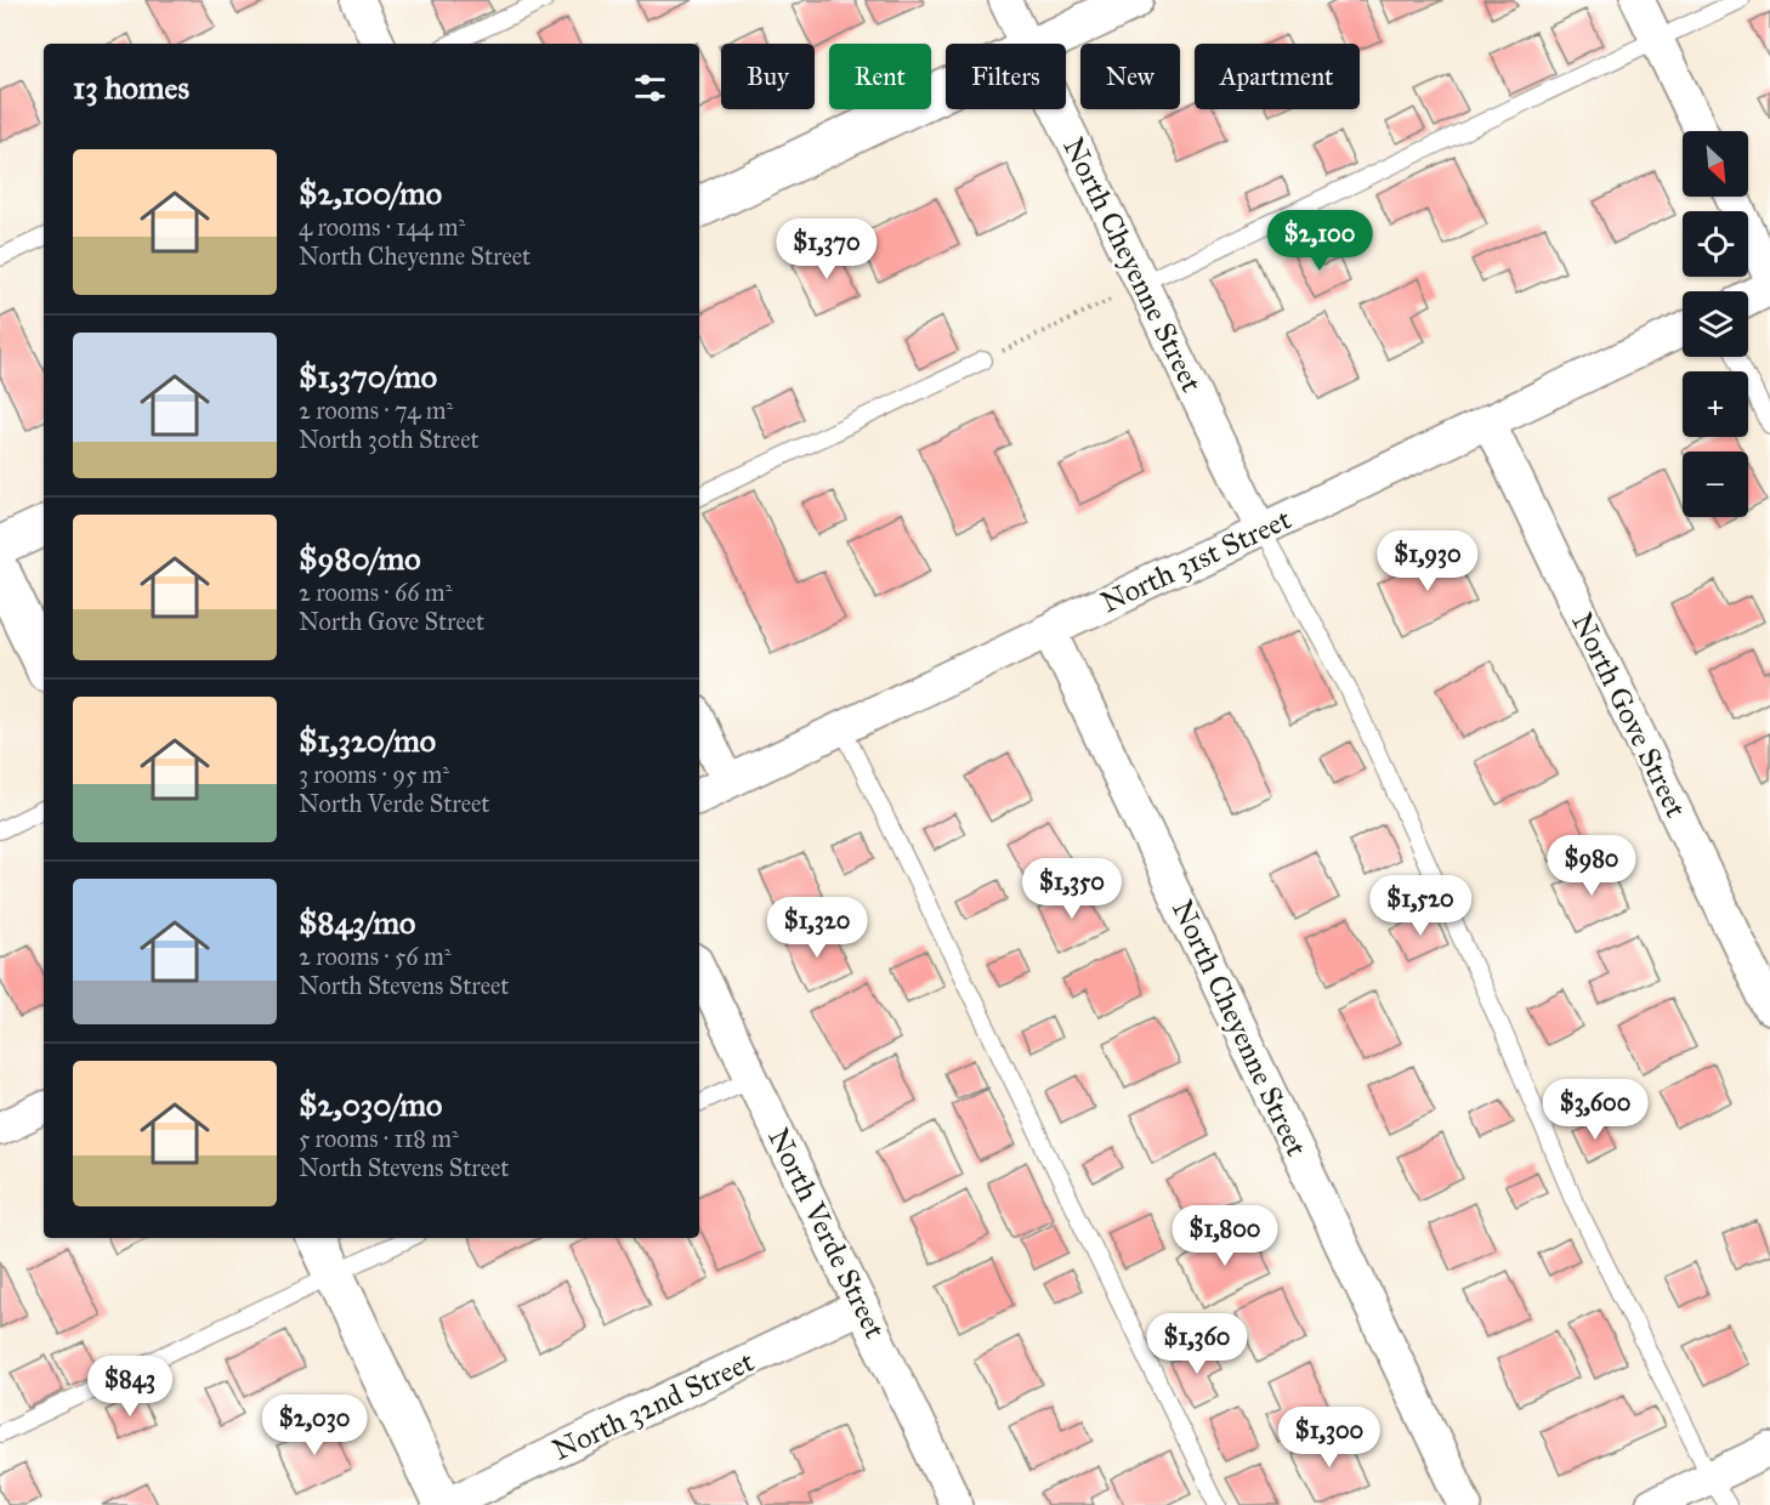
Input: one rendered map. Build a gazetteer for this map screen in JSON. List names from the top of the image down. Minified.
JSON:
{"streets":{"street":["North Cheyenne Street","North 31st Street","North Gove Street","North Verde Street","North 32nd Street"]},"crossings":[["North Cheyenne Street","North 31st Street"],["North 31st Street","North Gove Street"],["North Verde Street","North 32nd Street"]],"north":"bottom right","page":{"chip":["Buy","Rent","Filters","New","Apartment"],"heading":"13 homes","map_buttons":["+","−"],"list":[{"name":"$2,100/mo","note":"4 rooms · 144 m² · North Cheyenne Street"},{"name":"$1,370/mo","note":"2 rooms · 74 m² · North 30th Street"},{"name":"$980/mo","note":"2 rooms · 66 m² · North Gove Street"},{"name":"$1,320/mo","note":"3 rooms · 95 m² · North Verde Street"},{"name":"$843/mo","note":"2 rooms · 56 m² · North Stevens Street"},{"name":"$2,030/mo","note":"5 rooms · 118 m² · North Stevens Street"}],"price":["$2,100","$1,370","$1,930","$980","$1,350","$1,520","$1,320","$3,600","$1,800","$1,360","$843","$2,030","$1,300"]}}
